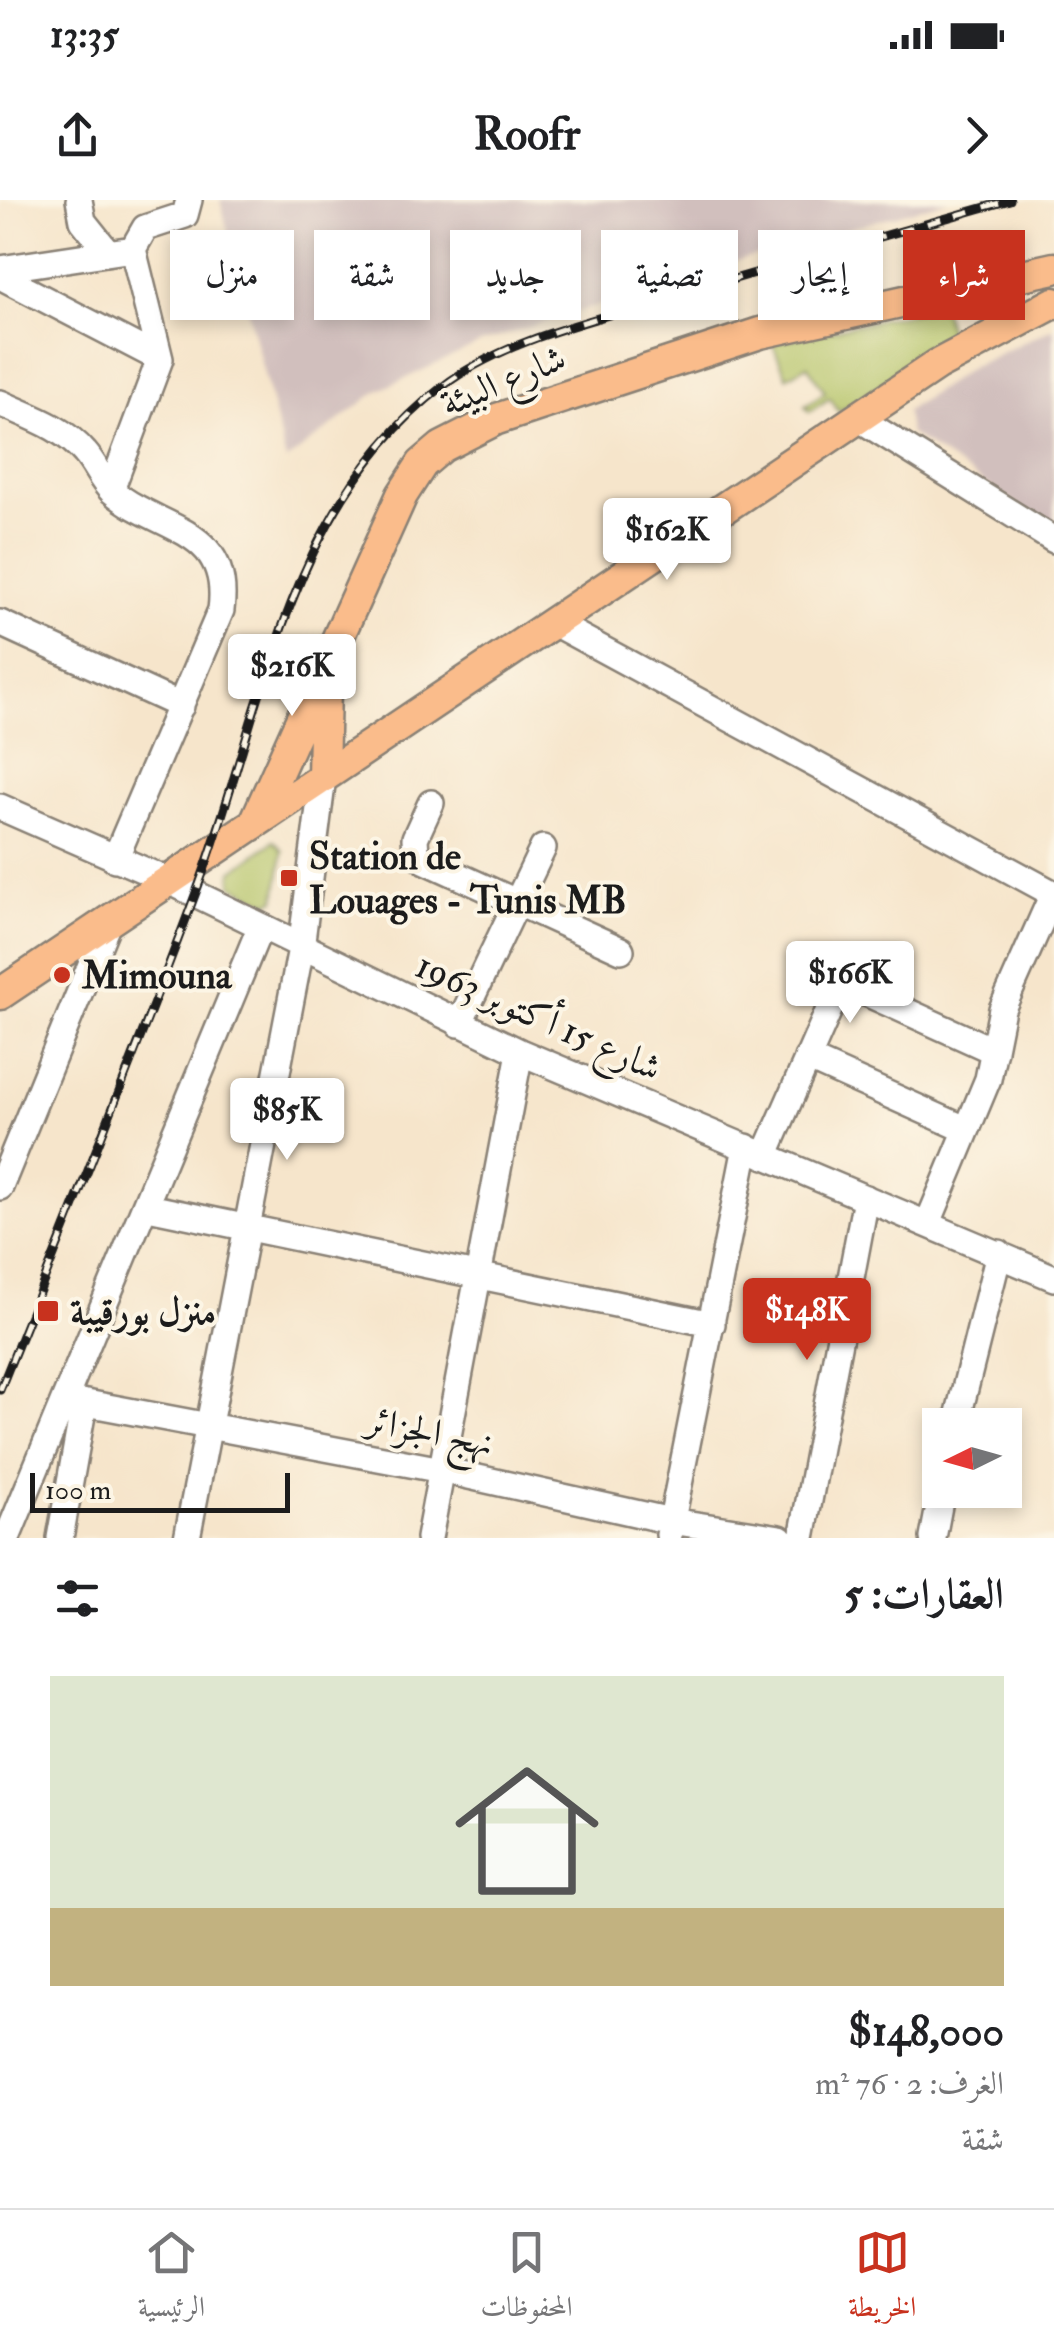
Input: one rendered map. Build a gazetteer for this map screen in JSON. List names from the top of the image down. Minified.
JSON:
{"streets":{"main road":["شارع البيئة"],"street":["شارع 15 أكتوبر 1963","نهج الجزائر"]},"crossings":[["شارع البيئة","شارع 15 أكتوبر 1963"]],"places":{"transit":["Station de Louages - Tunis MB","منزل بورقيبة"],"other":["Mimouna"]},"scale_bar":"100 m","north":"left","page":{"status":"13:35","header":"Roofr","chip":["شراء","إيجار","تصفية","جديد","شقة","منزل"],"price":["$162K","$216K","$166K","$85K","$148K"],"scale":"100 m","heading":"العقارات: 5","list":[{"name":"$148,000","note":"الغرف: 2 · 76 m² · شقة"}],"tabs":["الخريطة","المحفوظات","الرئيسية"]}}
